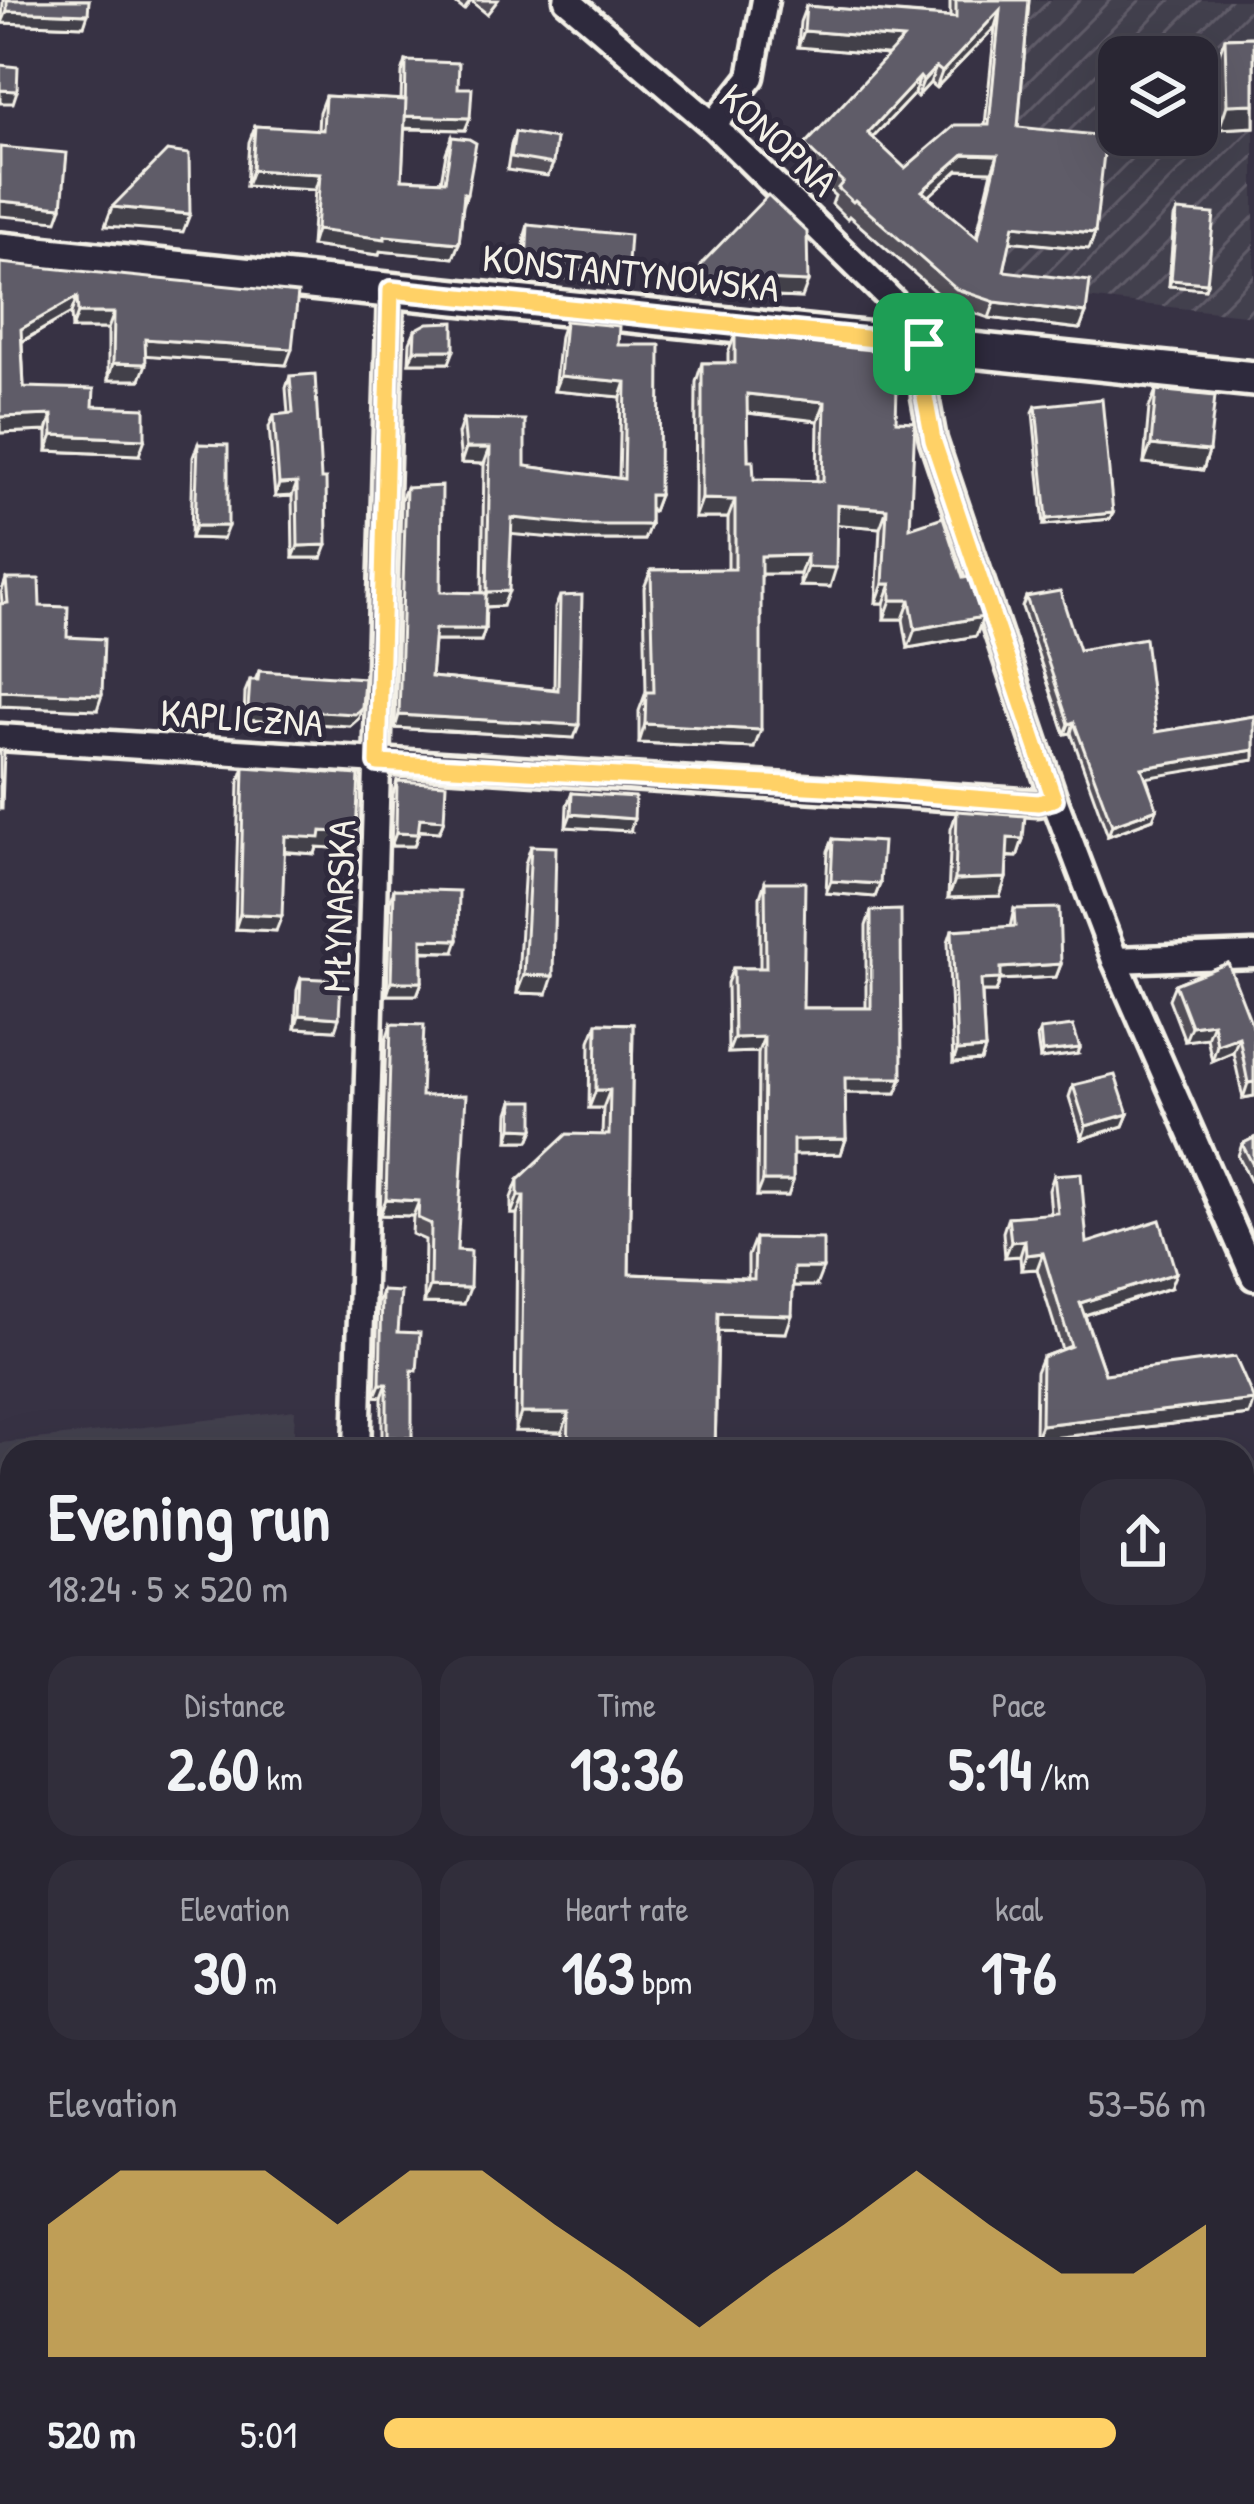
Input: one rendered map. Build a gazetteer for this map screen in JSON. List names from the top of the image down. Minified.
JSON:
{"streets":{"street":["KONOPNA","KONSTANTYNOWSKA","KAPLICZNA","MŁYNARSKA"]},"crossings":[["KONOPNA","KONSTANTYNOWSKA"],["KONSTANTYNOWSKA","MŁYNARSKA"],["KAPLICZNA","MŁYNARSKA"]],"page":{"heading":["Evening run","18:24 · 5 × 520 m"],"stats":[["Distance","2.60 km"],["Time","13:36"],["Pace","5:14 /km"],["Elevation","30 m"],["Heart rate","163 bpm"],["kcal","176"]],"chart":["Elevation","53–56 m"],"list":[{"name":"520 m","note":"5:01"}]}}
